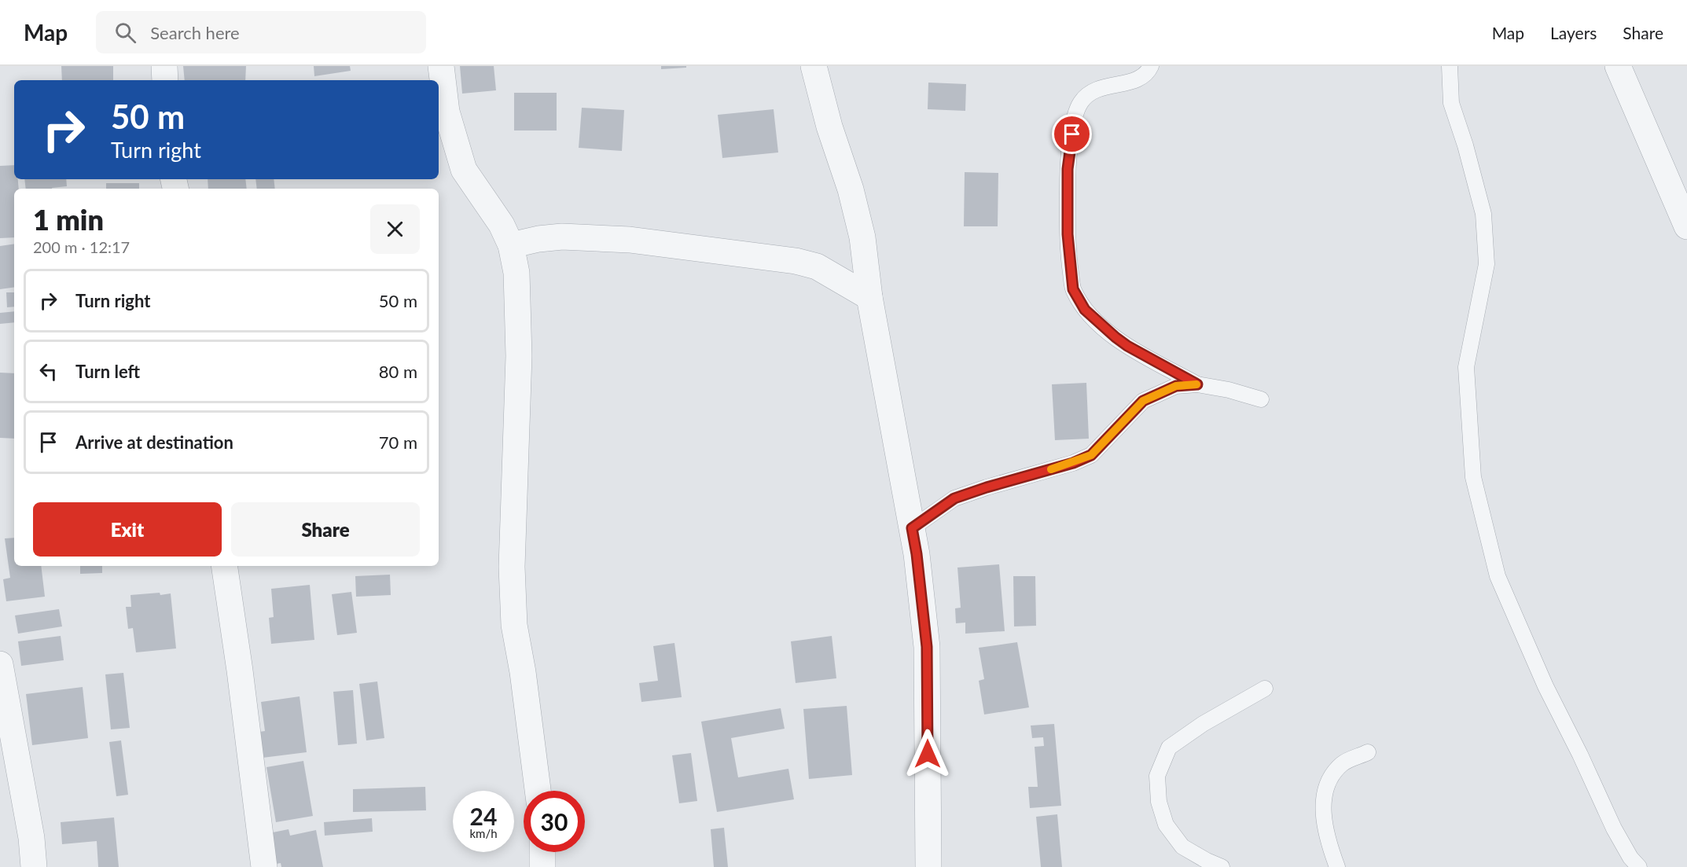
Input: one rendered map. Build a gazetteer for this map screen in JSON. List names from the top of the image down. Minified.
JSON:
{"page":{"header":"Map","search":"Search here","nav":["Map","Layers","Share"],"turn":["50 m","Turn right"],"heading":["1 min","200 m · 12:17"],"list":[{"name":"Turn right","value":"50 m"},{"name":"Turn left","value":"80 m"},{"name":"Arrive at destination","value":"70 m"}],"buttons":["Exit","Share"],"speed":"24 km/h","limit":"30"}}
